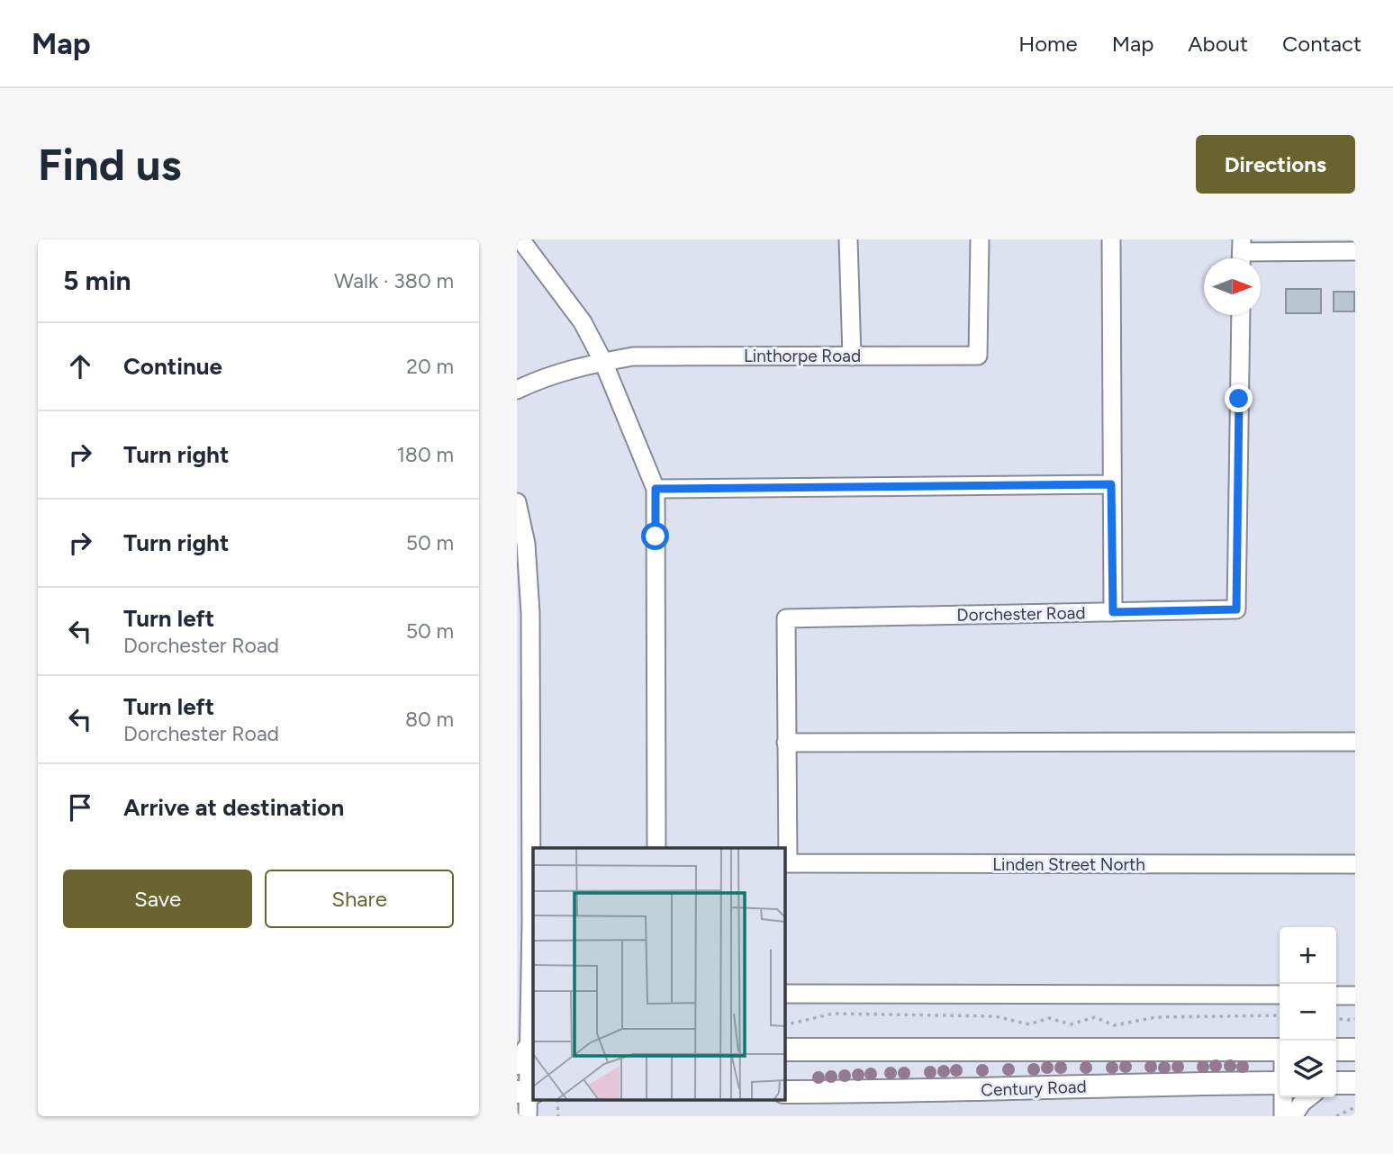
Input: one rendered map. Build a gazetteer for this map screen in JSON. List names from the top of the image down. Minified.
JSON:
{"streets":{"main road":["Century Road"],"street":["Linthorpe Road","Dorchester Road","Linden Street North"]},"crossings":[["Dorchester Road","Linden Street North"]],"north":"right","page":{"header":"Map","nav":["Home","Map","About","Contact"],"buttons":["Directions",["Save","Share"]],"title":"Find us","heading":["5 min","Walk · 380 m"],"list":[["Continue","20 m"],["Turn right","180 m"],["Turn right","50 m"],["Turn left","Dorchester Road","50 m"],["Turn left","Dorchester Road","80 m"],"Arrive at destination"],"map_buttons":["+","−"]}}
